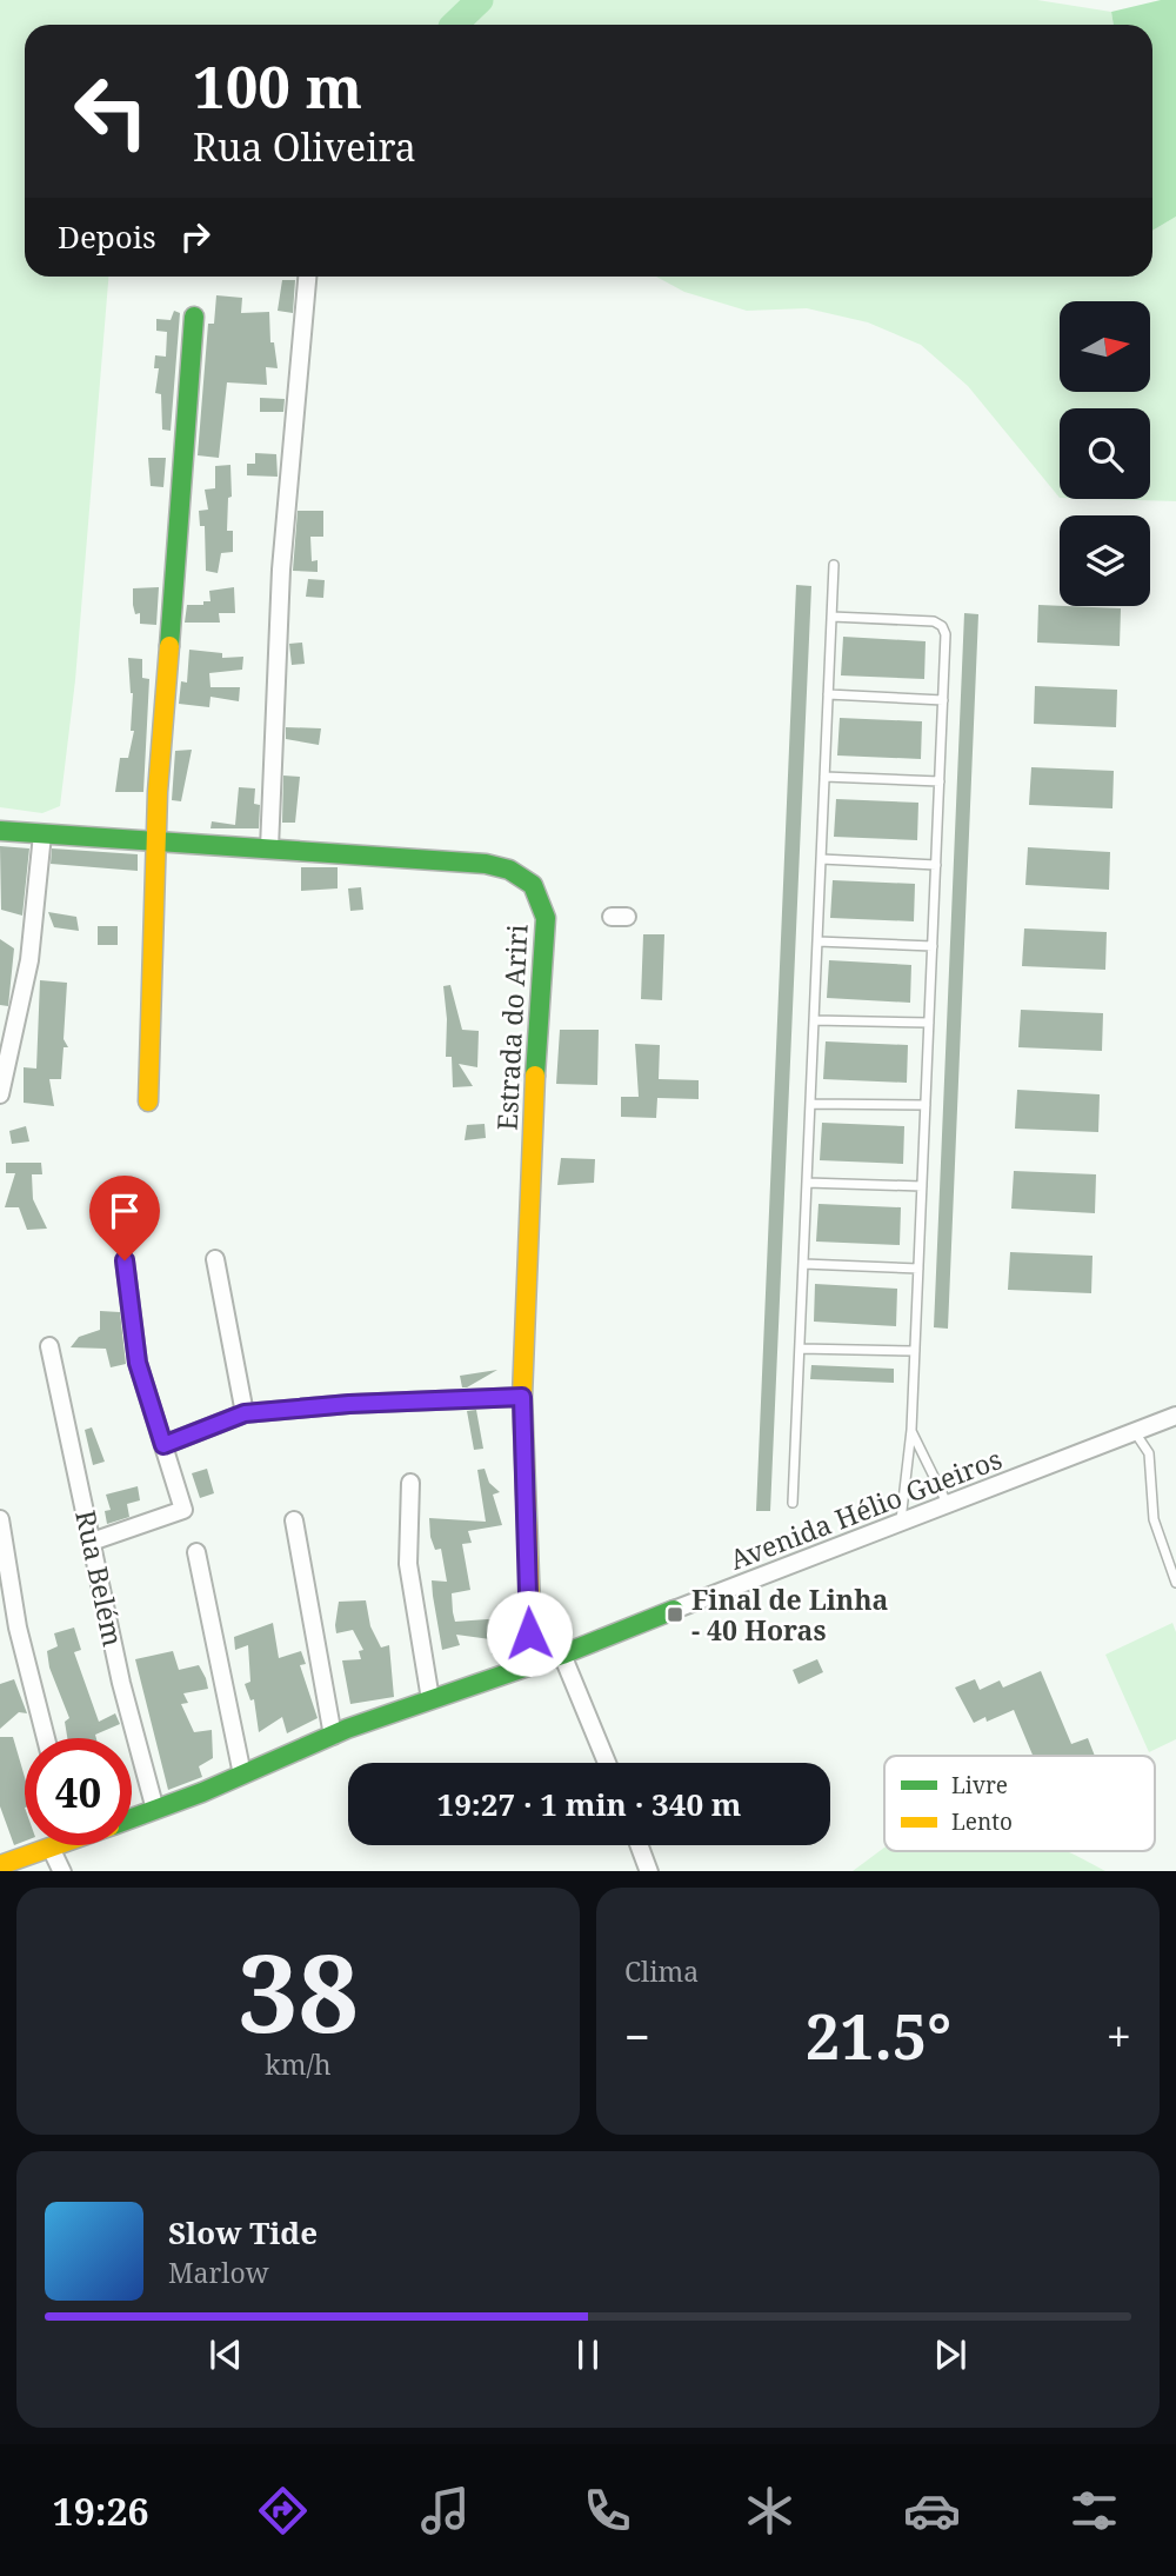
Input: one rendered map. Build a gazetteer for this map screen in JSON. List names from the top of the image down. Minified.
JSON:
{"streets":{"street":["Estrada do Ariri","Avenida Hélio Gueiros","Rua Belém"]},"crossings":[["Estrada do Ariri","Avenida Hélio Gueiros"],["Avenida Hélio Gueiros","Rua Belém"]],"places":{"transit":["Final de Linha - 40 Horas"]},"legend":["Livre","Lento"],"north":"right","page":{"turn":["100 m","Rua Oliveira"],"then":"Depois","limit":"40","trip":"19:27 · 1 min · 340 m","tile":[["38","km/h"],"Clima"],"heat":["−","21.5°","+"],"song":["Slow Tide","Marlow"],"tabs":"19:26"}}
